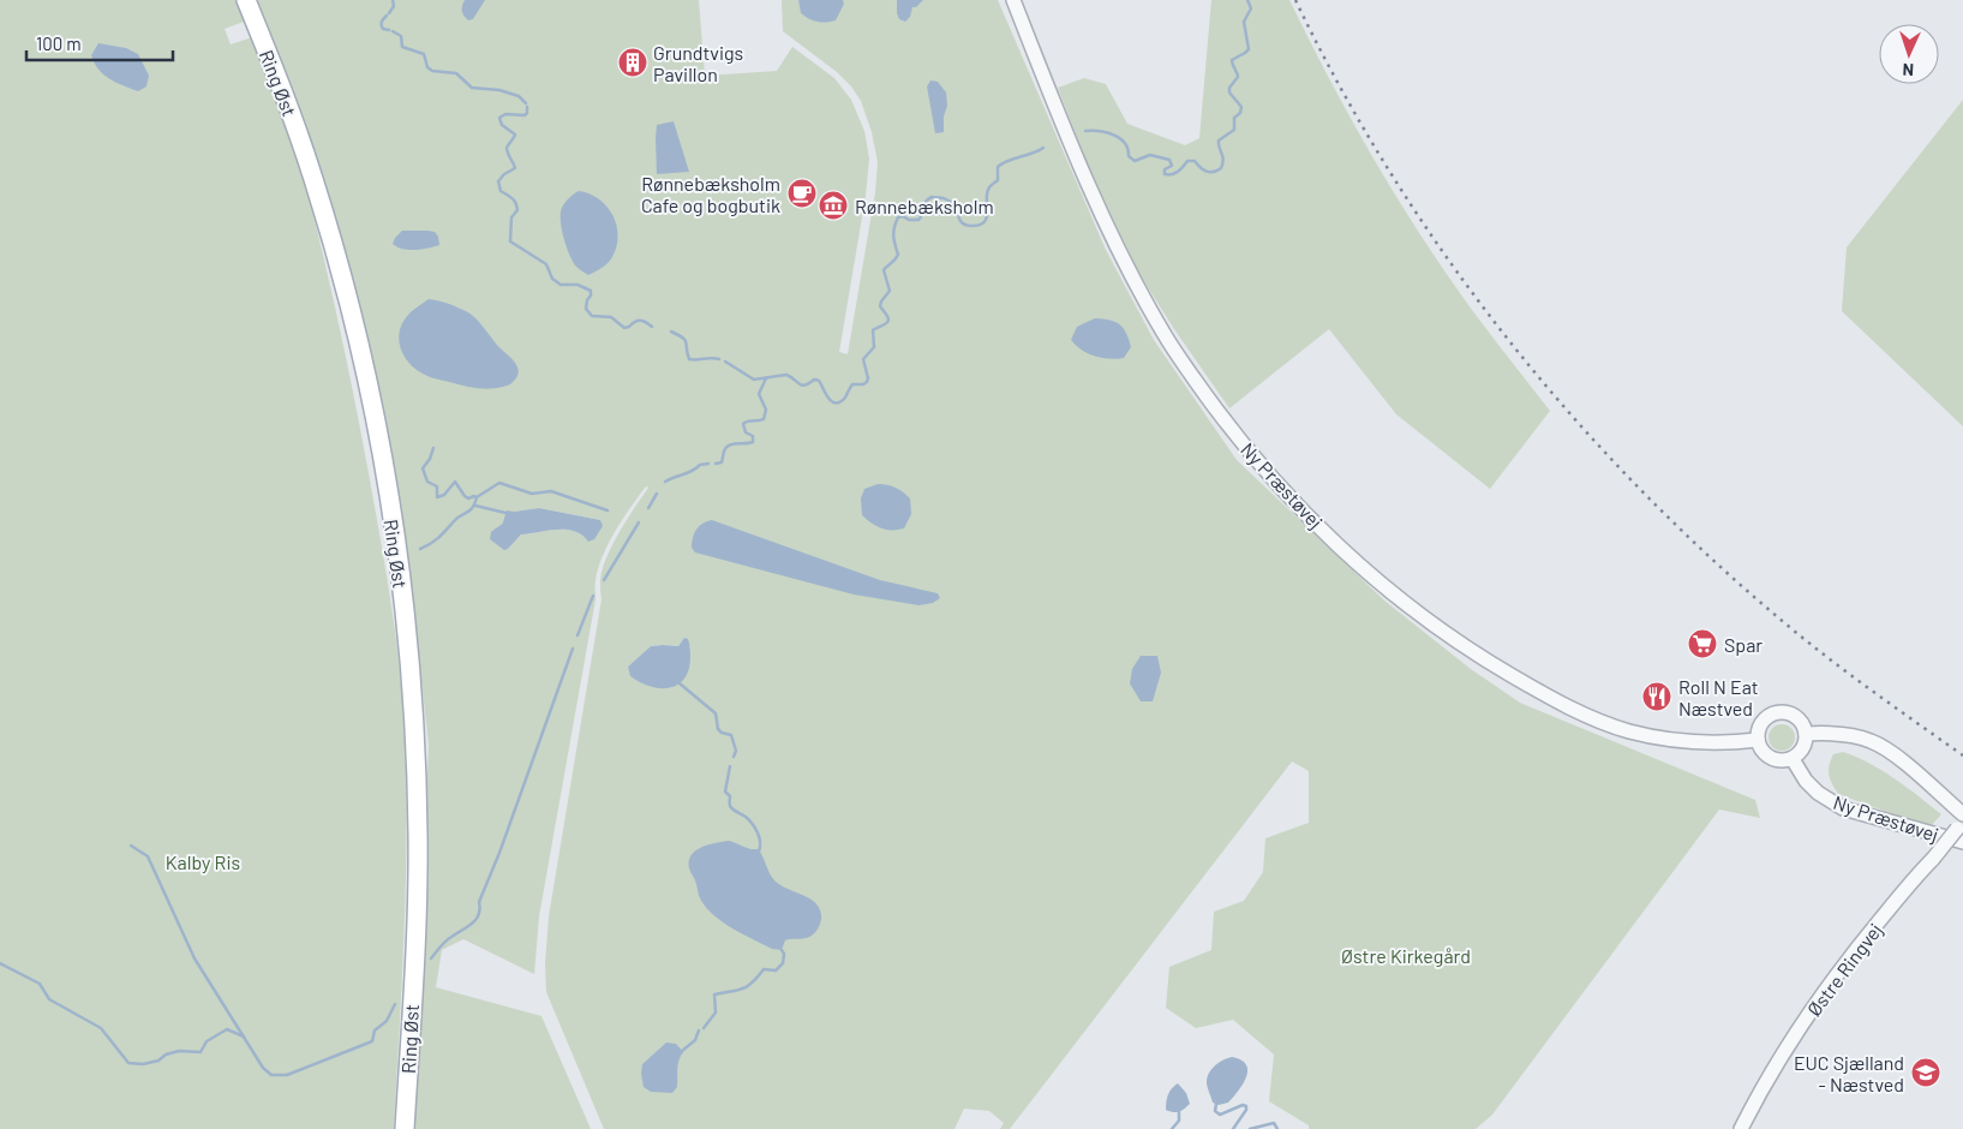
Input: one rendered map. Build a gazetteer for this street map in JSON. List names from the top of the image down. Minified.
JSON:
{"streets":{"main road":["Ring Øst"],"street":["Ny Præstøvej","Østre Ringvej"]},"parks":["Kalby Ris","Østre Kirkegård"],"places":{"building":["Grundtvigs Pavillon"],"cafe":["Rønnebæksholm Cafe og bogbutik"],"museum":["Rønnebæksholm"],"supermarket":["Spar"],"restaurant":["Roll N Eat Næstved"],"school or university":["EUC Sjælland - Næstved"]},"scale_bar":"100 m","north":"bottom"}
